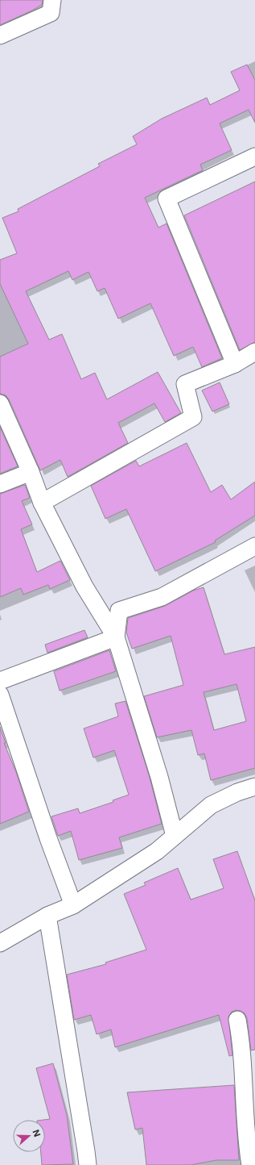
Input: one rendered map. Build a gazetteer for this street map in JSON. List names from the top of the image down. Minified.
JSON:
{"north":"right"}
